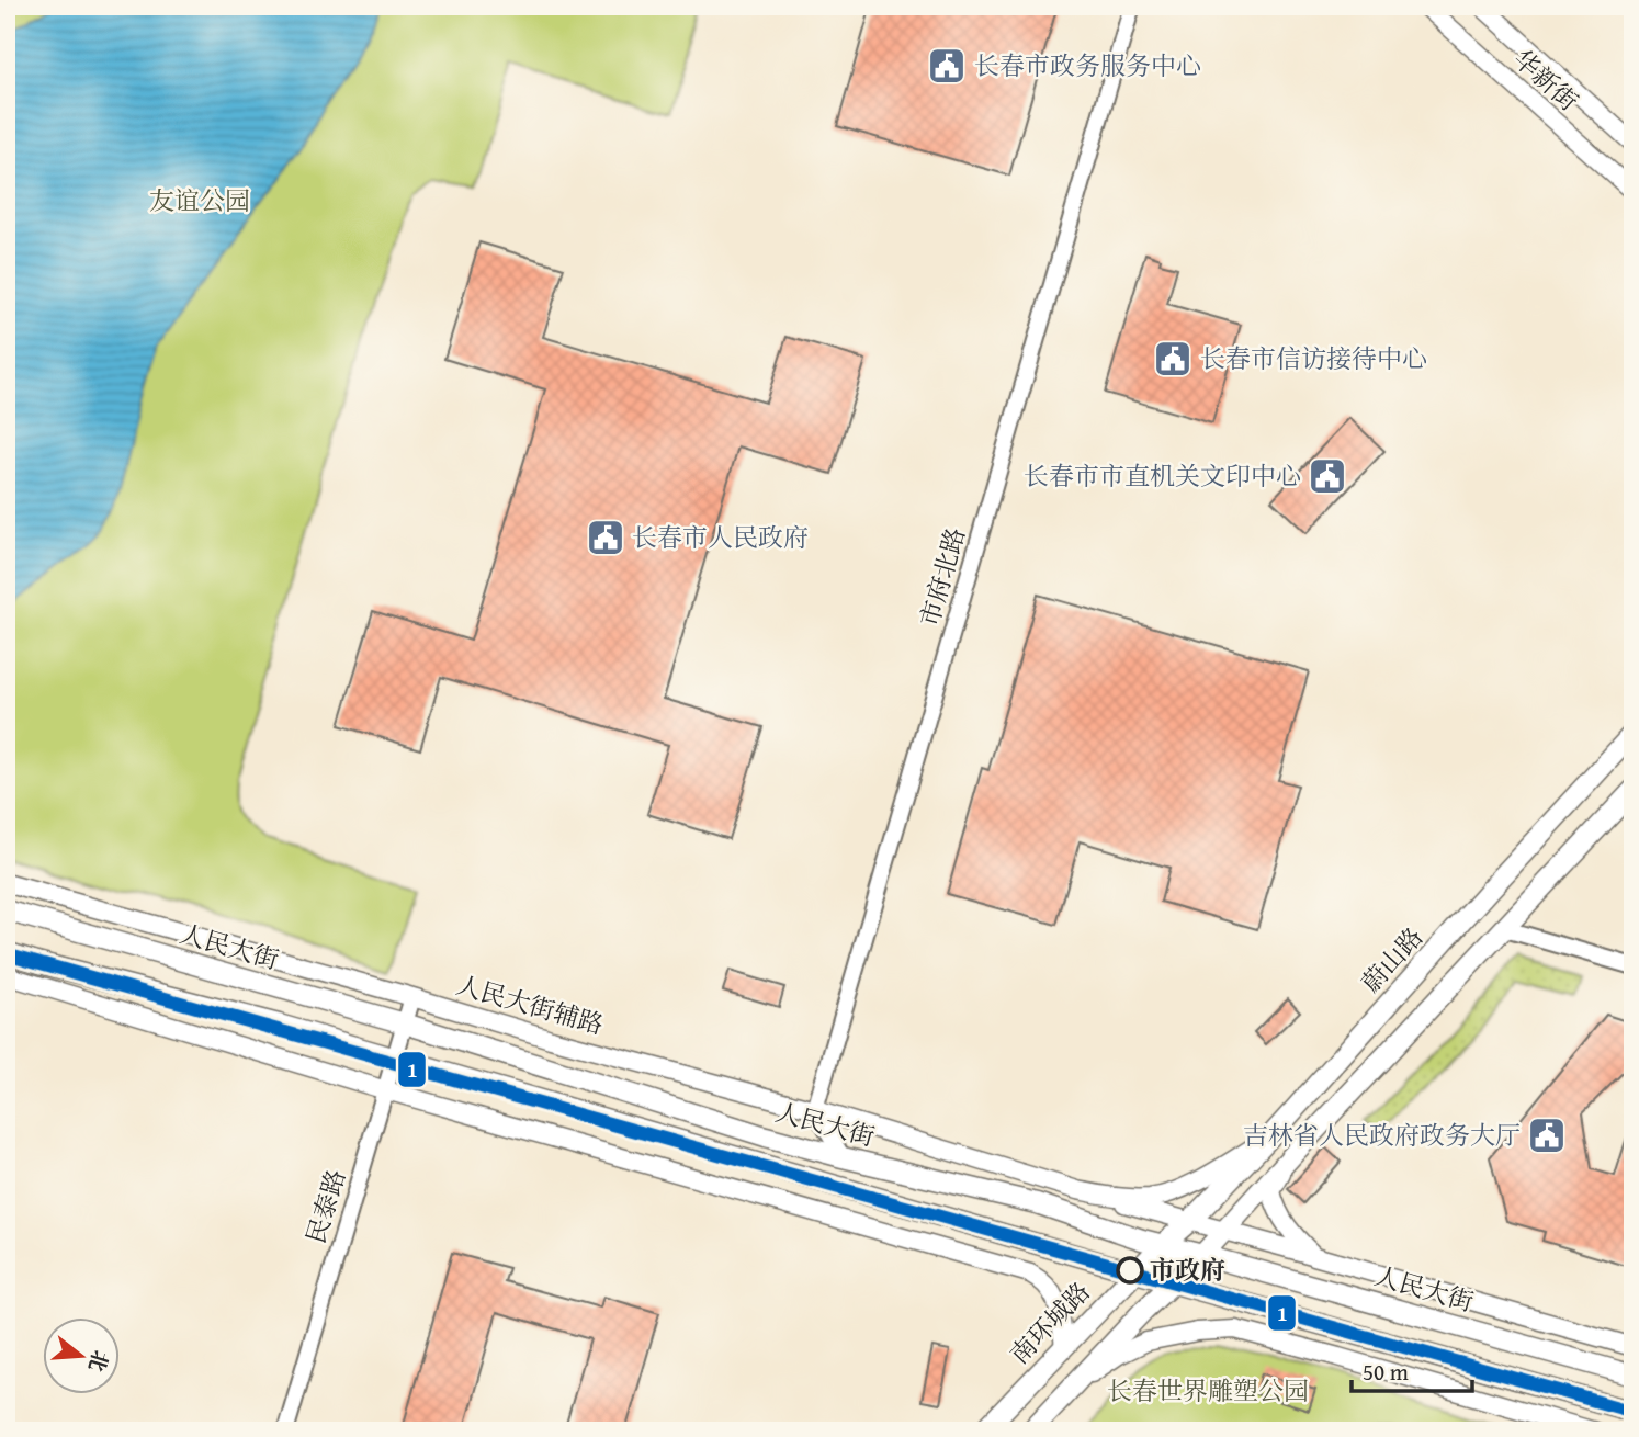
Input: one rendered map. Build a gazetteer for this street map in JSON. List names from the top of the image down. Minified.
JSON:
{"streets":{"main road":["华新街","人民大街","蔚山路","人民大街辅路","南环城路"],"street":["市府北路","民泰路"]},"crossings":[["市府北路","人民大街辅路"],["人民大街","民泰路"],["人民大街","南环城路"],["蔚山路","南环城路"],["人民大街辅路","民泰路"]],"parks":["友谊公园","长春世界雕塑公园"],"places":{"public building":["长春市政务服务中心","长春市信访接待中心","长春市市直机关文印中心","长春市人民政府","吉林省人民政府政务大厅"],"other":["市政府"]},"lines":["transit line 1"],"scale_bar":"50 m","north":"right"}
